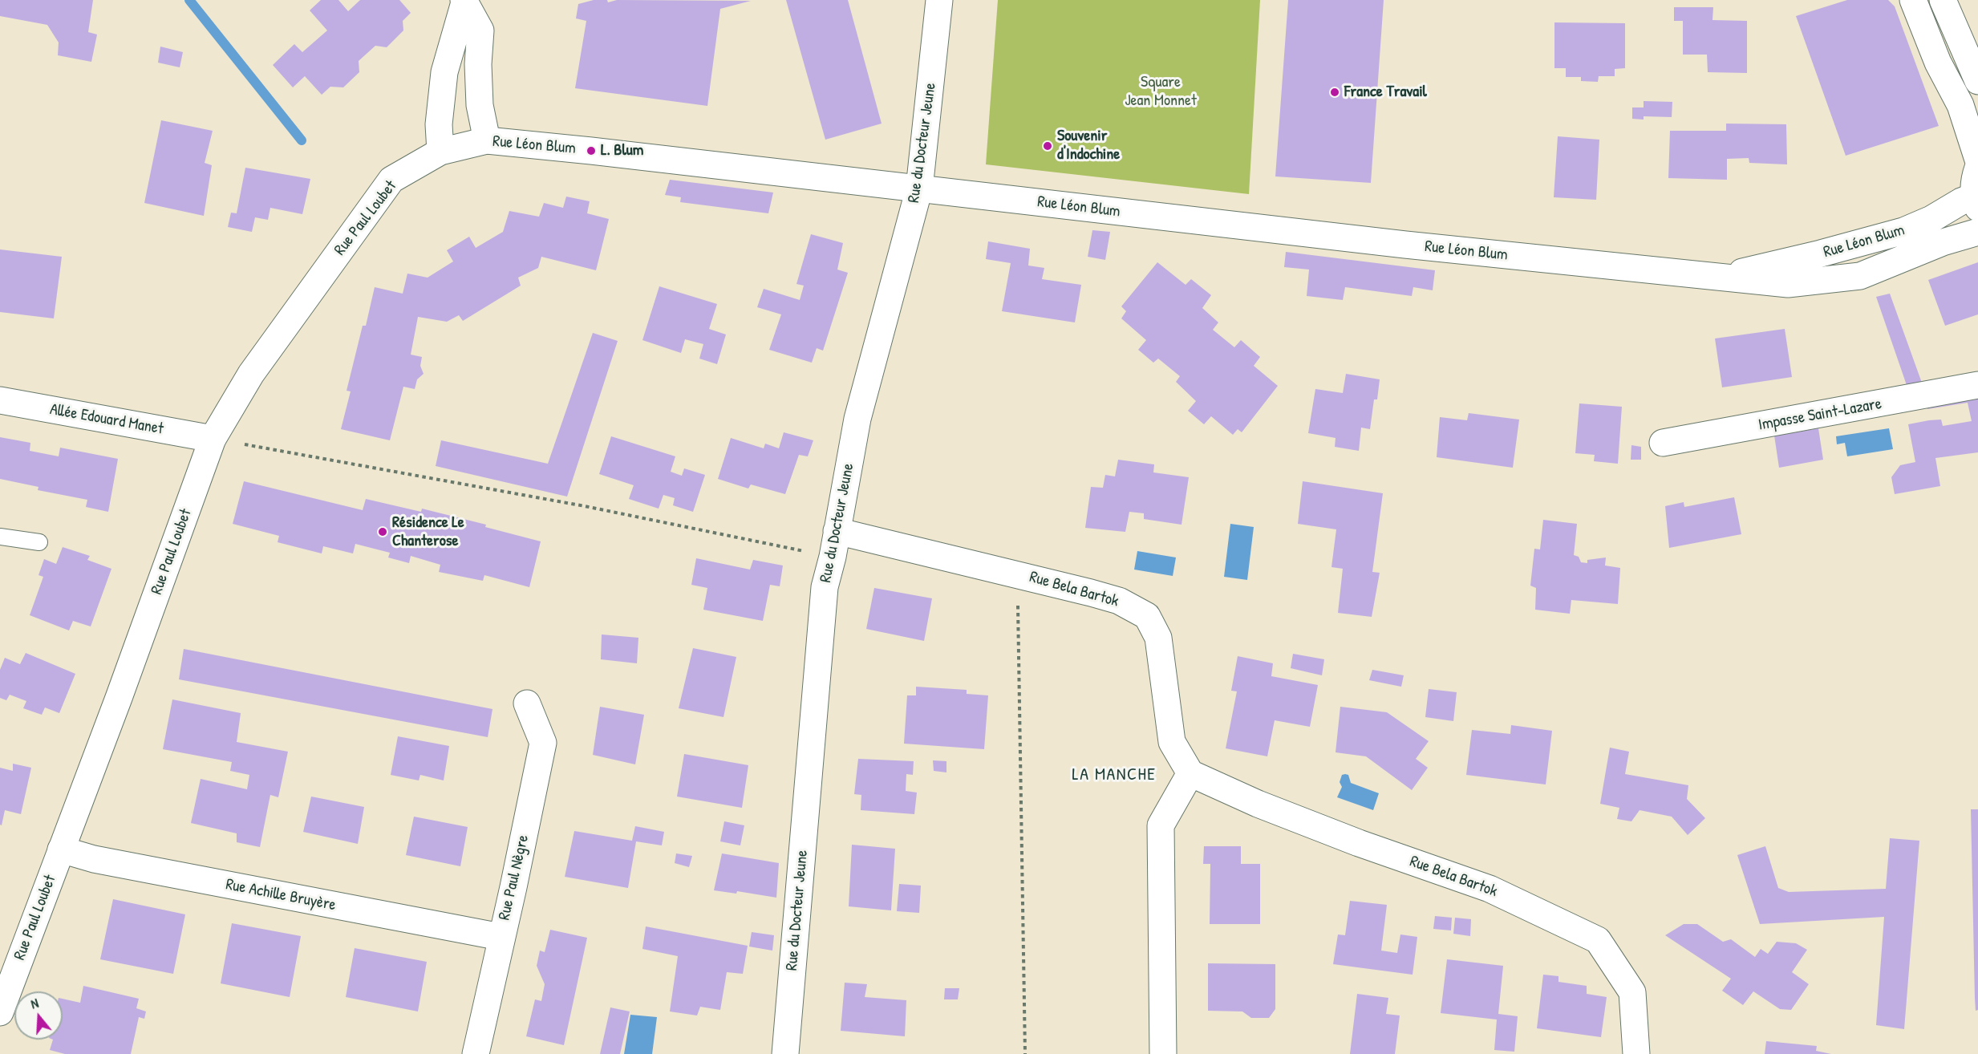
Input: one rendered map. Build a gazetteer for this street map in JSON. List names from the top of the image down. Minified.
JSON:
{"streets":{"street":["Rue du Docteur Jeune","Rue Léon Blum","Rue Paul Loubet","Impasse Saint-Lazare","Allée Edouard Manet","Rue Bela Bartok","Rue Paul Nègre","Rue Achille Bruyère"]},"crossings":[["Rue du Docteur Jeune","Rue Léon Blum"],["Rue du Docteur Jeune","Rue Bela Bartok"],["Rue Léon Blum","Rue Paul Loubet"],["Rue Paul Loubet","Allée Edouard Manet"],["Rue Paul Loubet","Rue Achille Bruyère"],["Rue Paul Nègre","Rue Achille Bruyère"]],"districts":["LA MANCHE"],"parks":["Square Jean Monnet"],"places":["France Travail","Souvenir d'Indochine","L. Blum","Résidence Le Chanterose"],"north":"top"}
